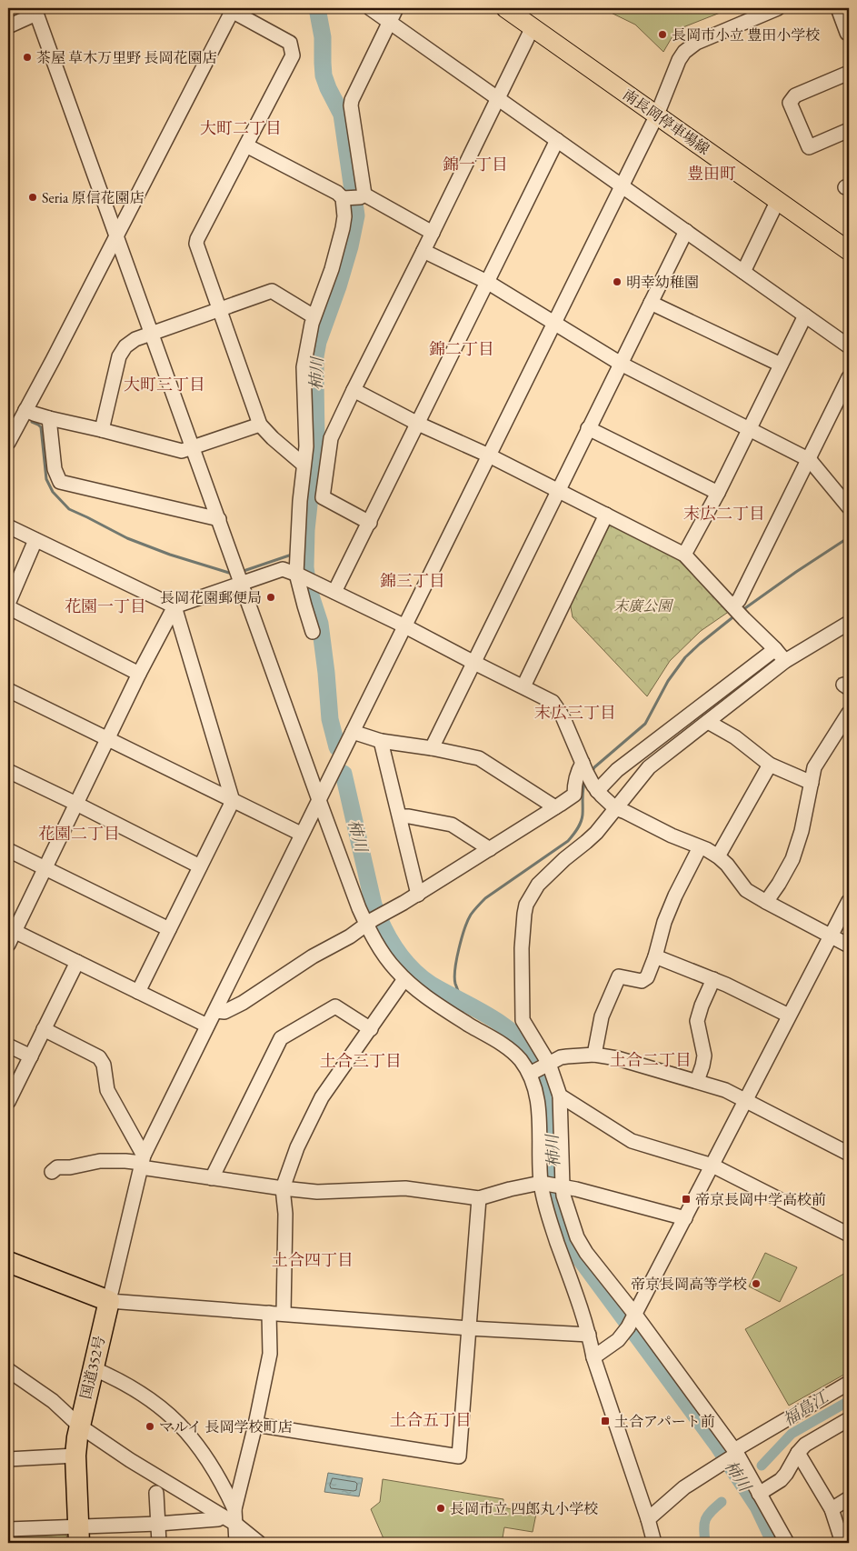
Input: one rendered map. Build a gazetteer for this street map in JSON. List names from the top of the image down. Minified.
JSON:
{"streets":{"highway":["国道352号"],"main road":["南長岡停車場線"]},"districts":["大町二丁目","錦一丁目","豊田町","錦二丁目","大町三丁目","末広二丁目","錦三丁目","花園一丁目","末広三丁目","花園二丁目","土合二丁目","土合三丁目","土合四丁目","土合五丁目"],"water":["柿川","福島江"],"parks":["末廣公園"],"places":{"other":["長岡市小立 豊田小学校","茶屋 草木万里野 長岡花園店","Seria 原信花園店","明幸幼稚園","長岡花園郵便局","帝京長岡高等学校","マルイ 長岡学校町店","長岡市立 四郎丸小学校"],"transit":["帝京長岡中学高校前","土合アパート前"]}}
